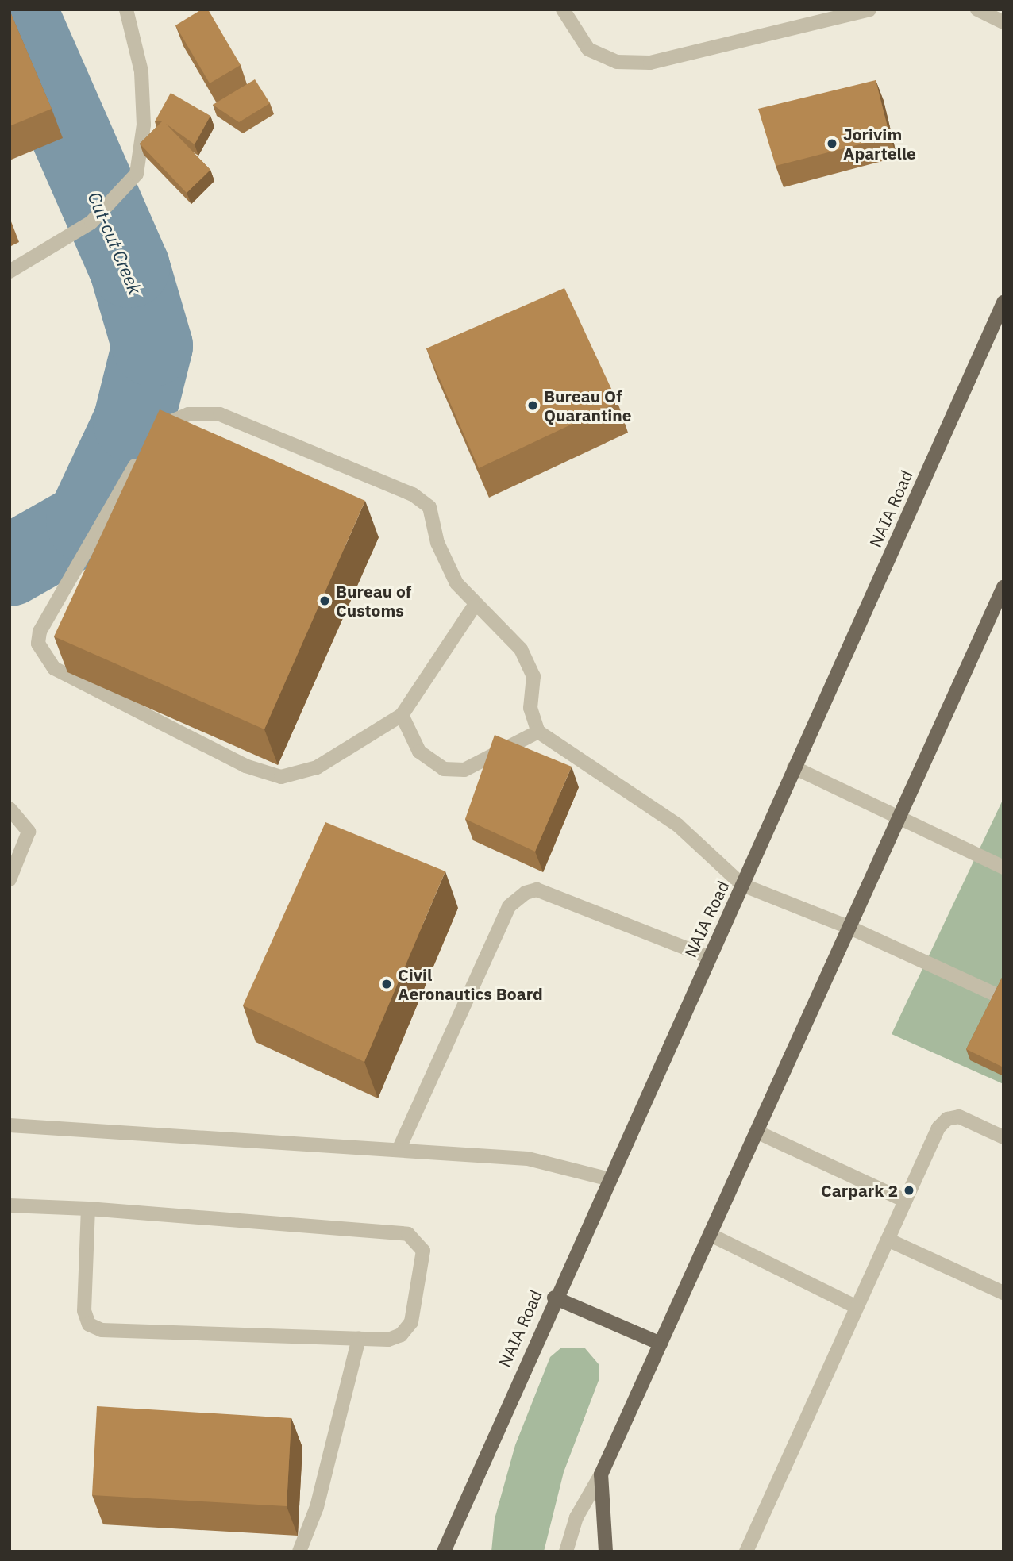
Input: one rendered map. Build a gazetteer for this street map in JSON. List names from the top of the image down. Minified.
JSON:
{"streets":{"main road":["NAIA Road"]},"water":["Cut-cut Creek"],"places":["Jorivim Apartelle","Bureau Of Quarantine","Bureau of Customs","Civil Aeronautics Board","Carpark 2"]}
